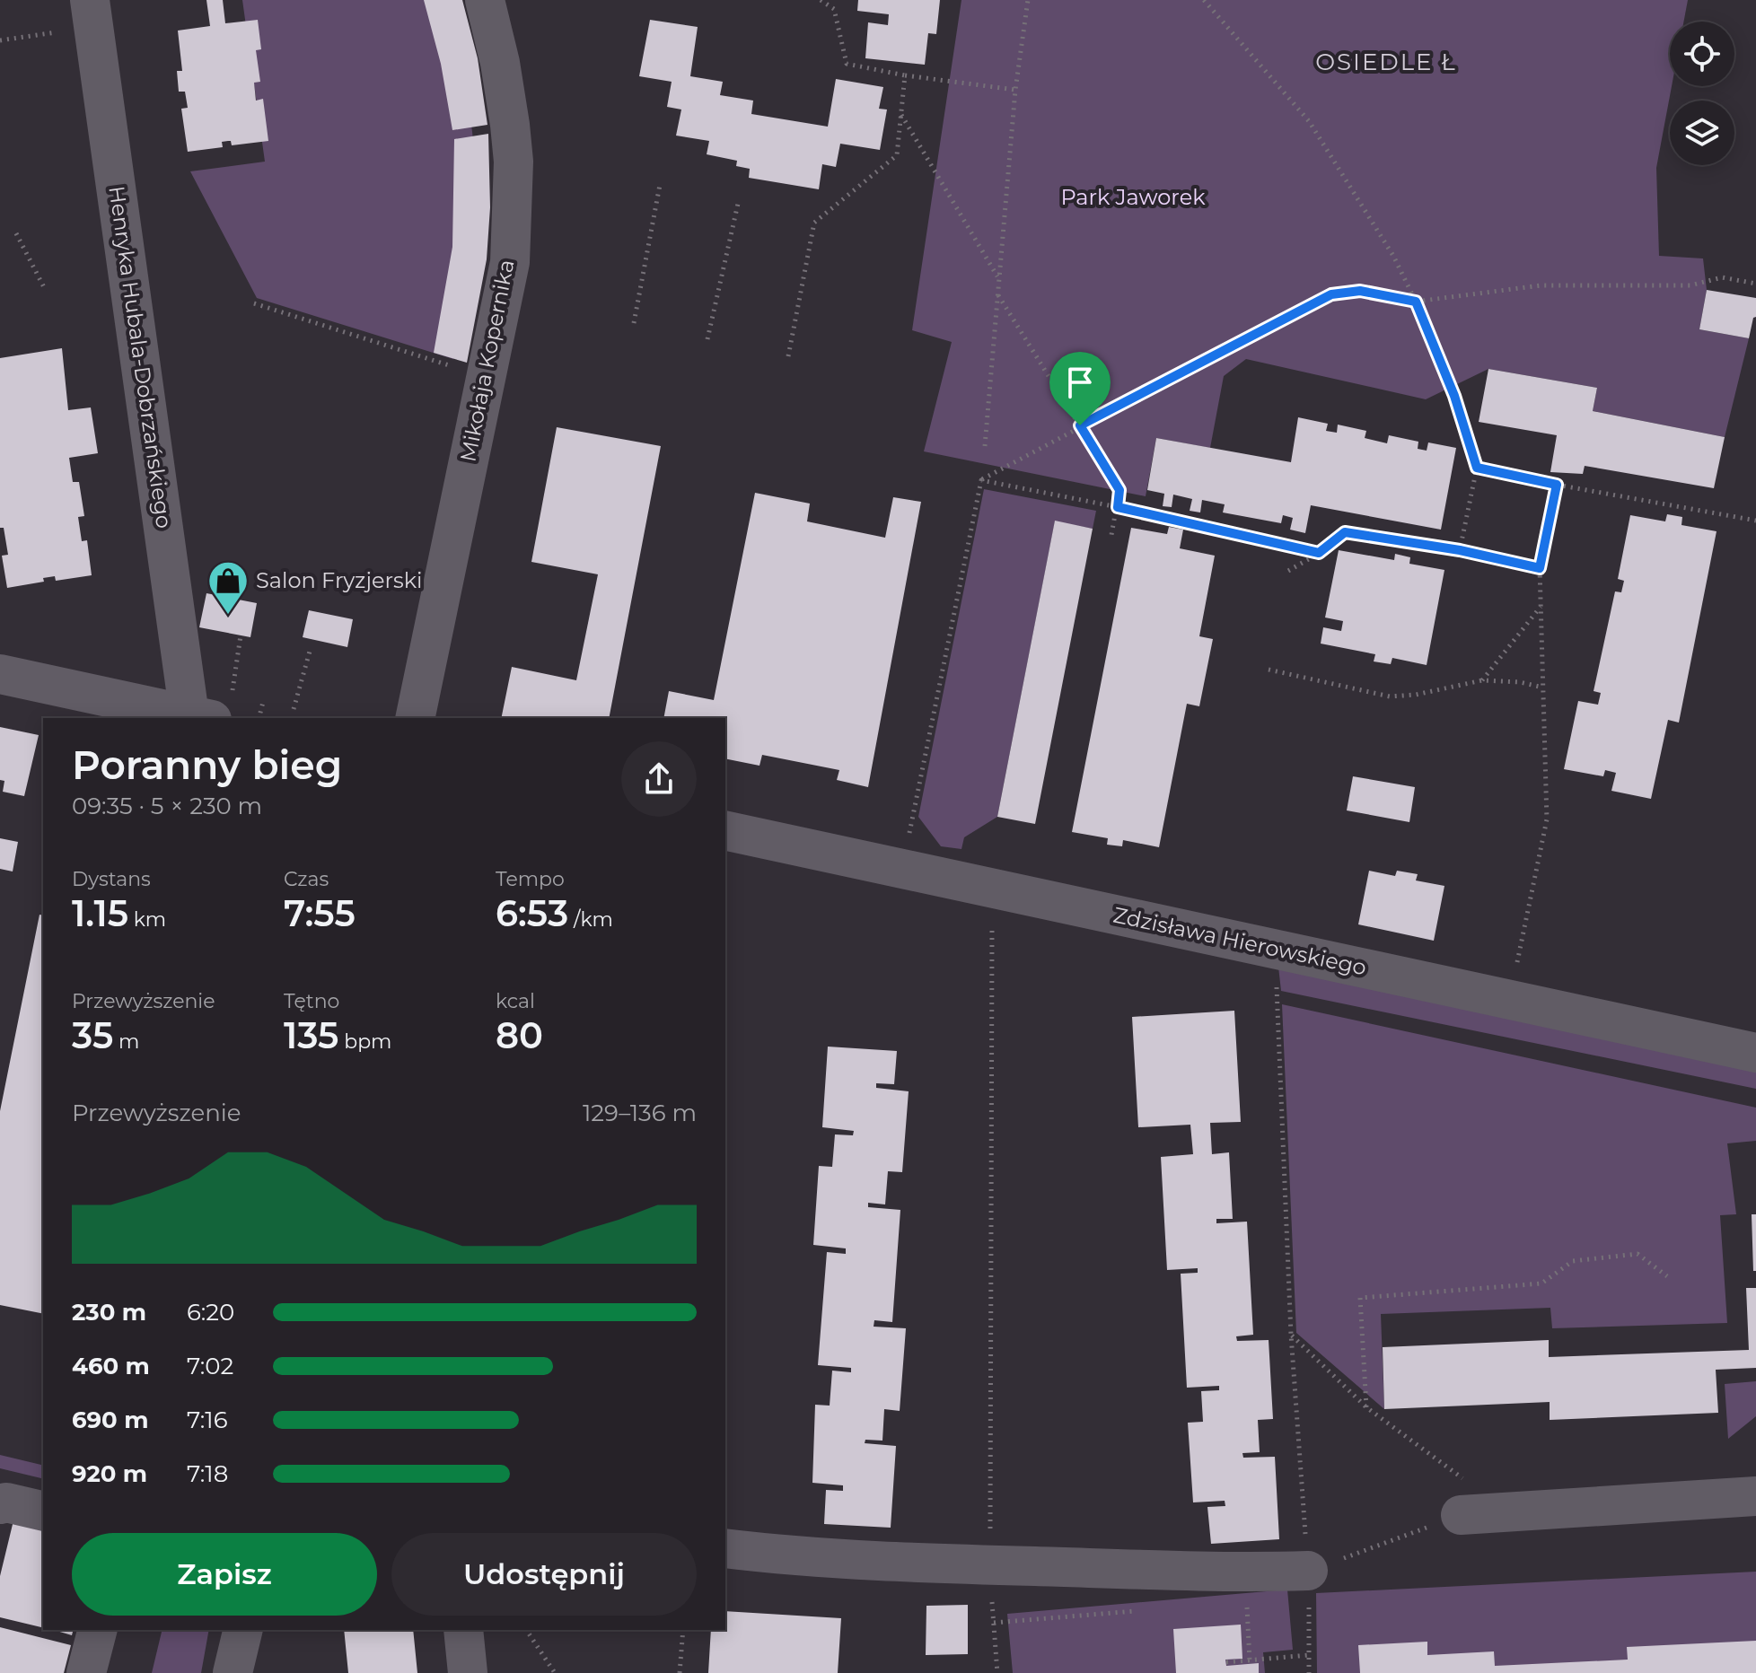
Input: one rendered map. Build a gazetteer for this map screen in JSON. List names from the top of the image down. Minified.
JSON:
{"streets":{"street":["Henryka Hubala-Dobrzańskiego","Mikołaja Kopernika","Zdzisława Hierowskiego"]},"districts":["OSIEDLE Ł"],"parks":["Park Jaworek"],"places":{"shop":["Salon Fryzjerski"]},"page":{"heading":["Poranny bieg","09:35 · 5 × 230 m"],"stats":[["Dystans","1.15 km"],["Czas","7:55"],["Tempo","6:53 /km"],["Przewyższenie","35 m"],["Tętno","135 bpm"],["kcal","80"]],"chart":["Przewyższenie","129–136 m"],"list":[{"name":"230 m","note":"6:20"},{"name":"460 m","note":"7:02"},{"name":"690 m","note":"7:16"},{"name":"920 m","note":"7:18"}],"buttons":["Zapisz","Udostępnij"]}}
